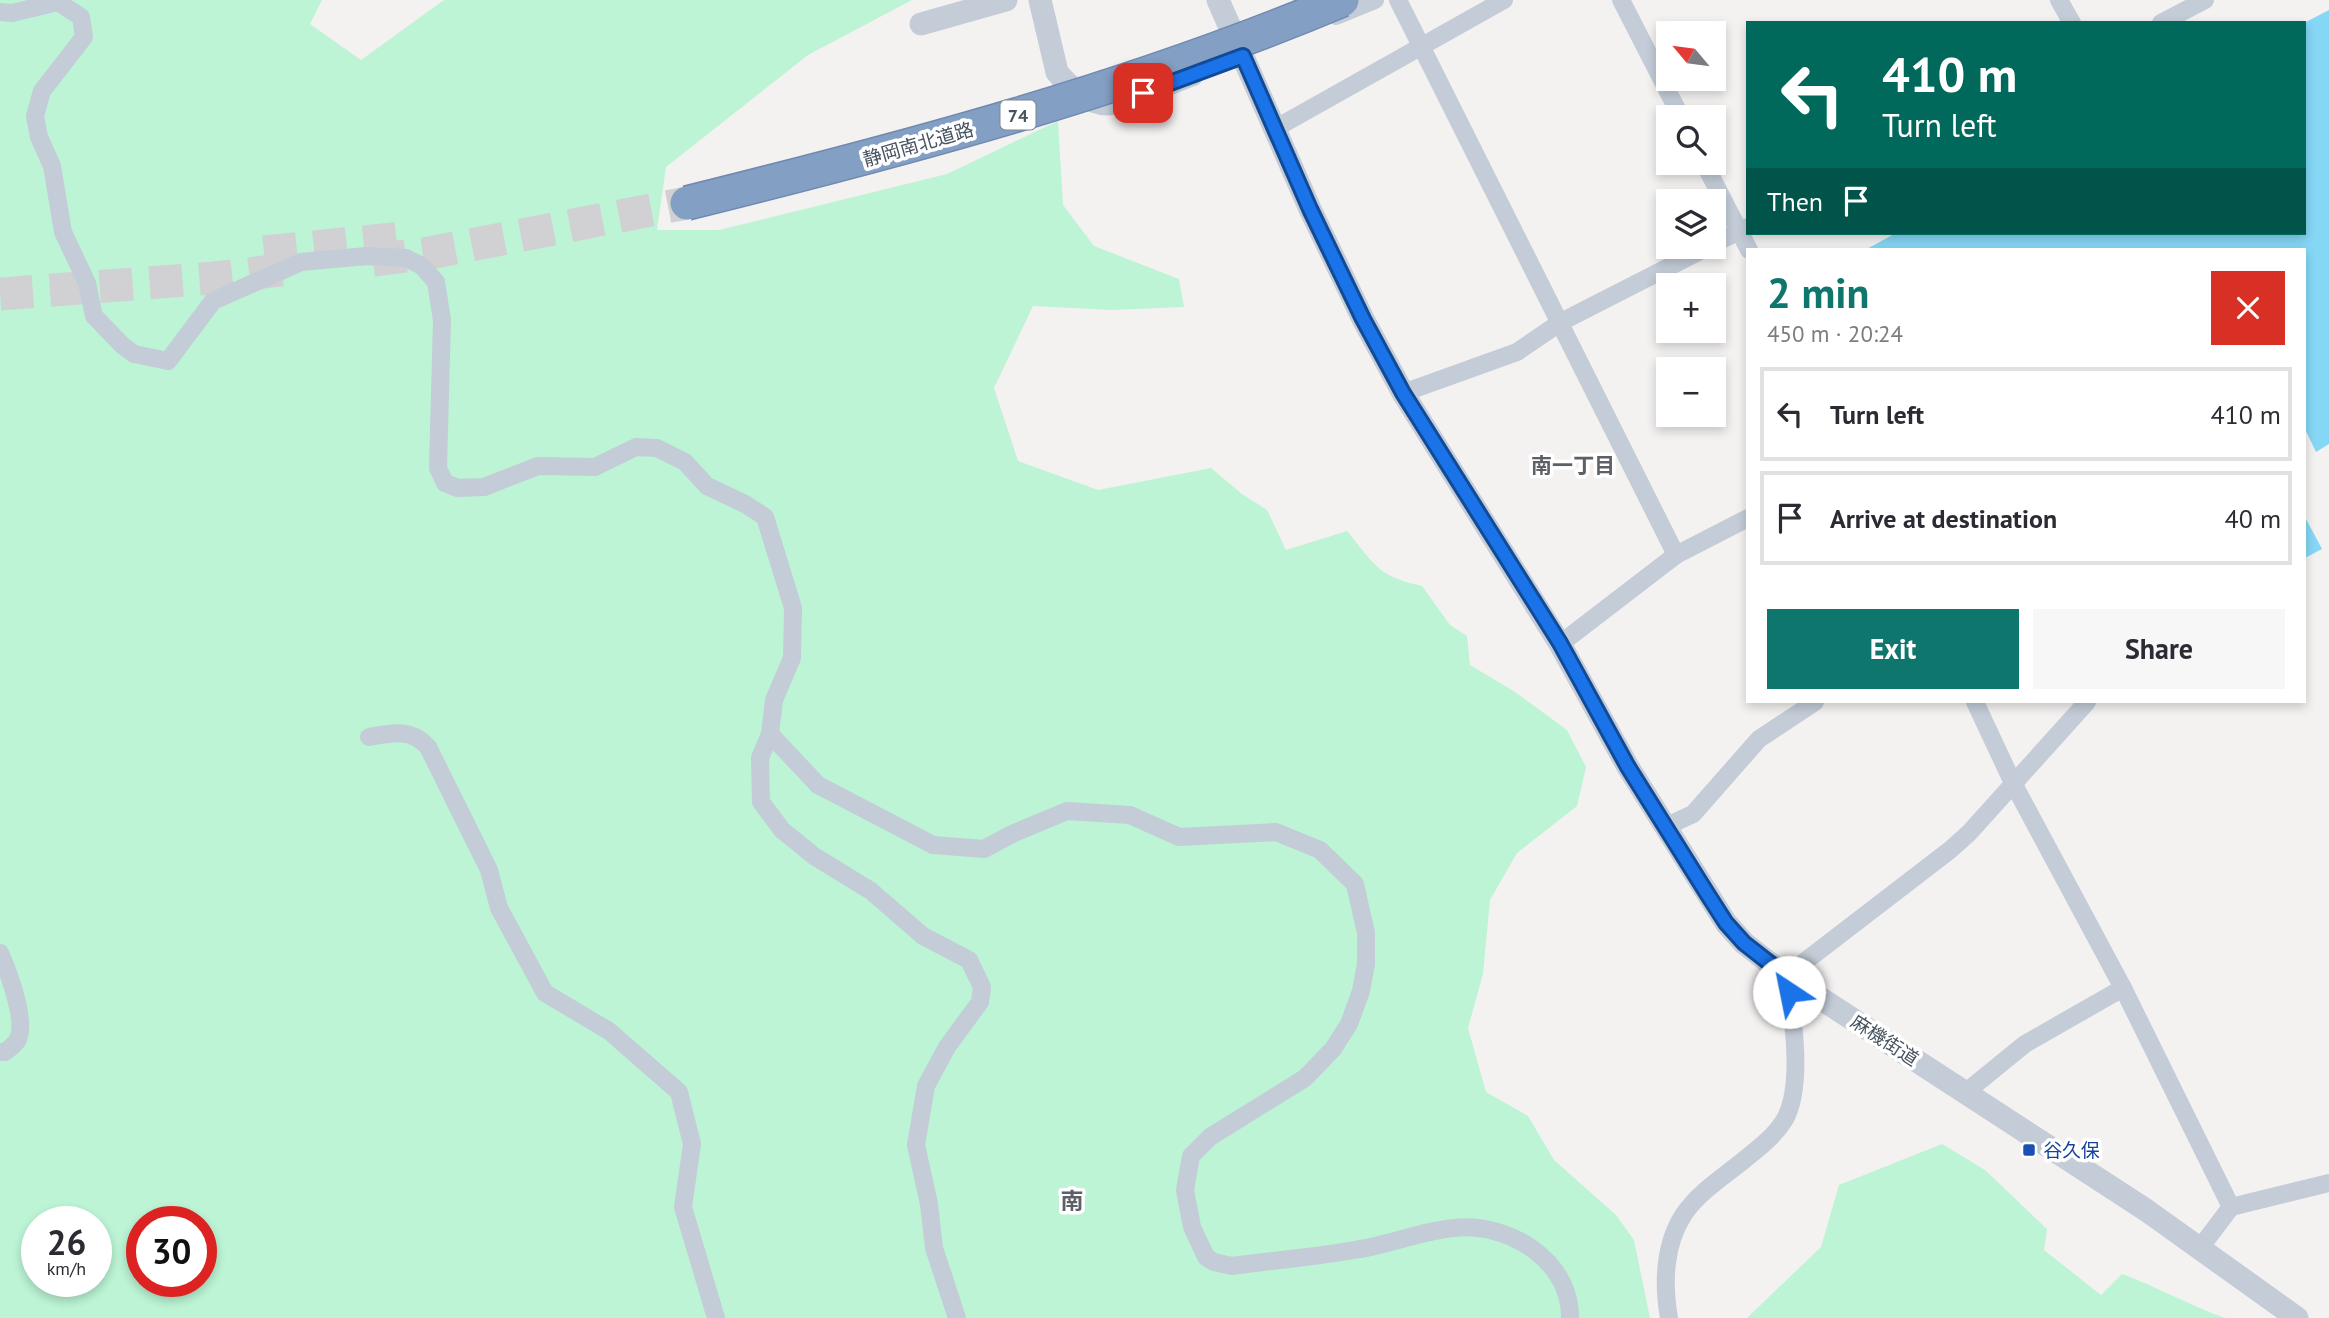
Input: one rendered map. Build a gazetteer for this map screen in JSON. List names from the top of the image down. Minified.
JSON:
{"streets":{"highway":["74","静岡南北道路"],"street":["麻機街道"]},"districts":["南一丁目","南"],"places":{"transit":["谷久保"]},"north":"top left","page":{"map_buttons":["+","−"],"turn":["410 m","Turn left"],"then":"Then","heading":["2 min","450 m · 20:24"],"list":[{"name":"Turn left","value":"410 m"},{"name":"Arrive at destination","value":"40 m"}],"buttons":["Exit","Share"],"speed":"26 km/h","limit":"30"}}
